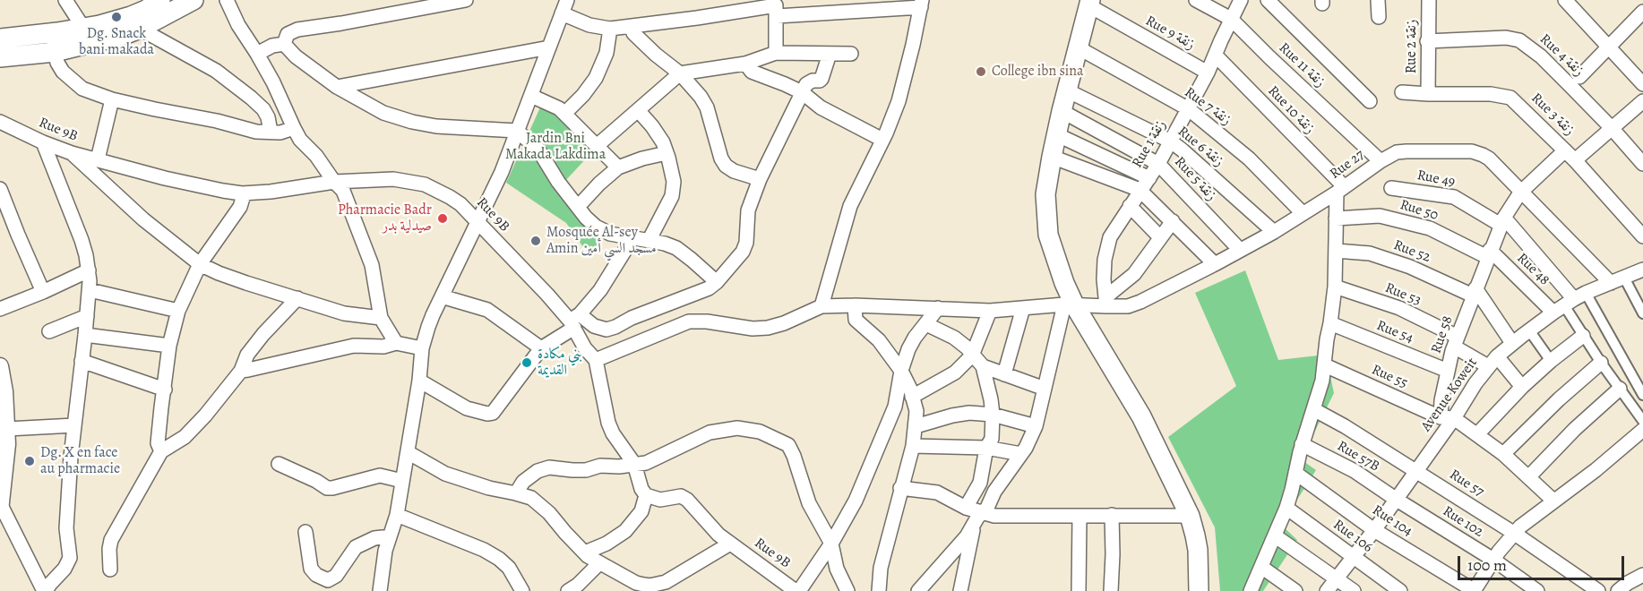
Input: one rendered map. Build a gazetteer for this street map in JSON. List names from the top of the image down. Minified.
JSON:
{"streets":{"street":["Rue 9 زنقة","Rue 2 زنقة","Rue 4 زنقة","Rue 11 زنقة","Rue 7 زنقة","Rue 10 زنقة","Rue 3 زنقة","Rue 9B","Rue 1 زنقة","Rue 6 زنقة","Rue 27","Rue 5 زنقة","Rue 49","Rue 50","Rue 52","Rue 48","Rue 53","Rue 54","Rue 58","Rue 55","Avenue Koweit","Rue 57B","Rue 57","Rue 104","Rue 102","Rue 106"]},"crossings":[["Rue 9 زنقة","Rue 1 زنقة"],["Rue 2 زنقة","Rue 4 زنقة"],["Rue 2 زنقة","Rue 3 زنقة"],["Rue 4 زنقة","Rue 58"],["Rue 11 زنقة","Rue 1 زنقة"],["Rue 11 زنقة","Rue 27"],["Rue 7 زنقة","Rue 1 زنقة"],["Rue 7 زنقة","Rue 27"],["Rue 10 زنقة","Rue 1 زنقة"],["Rue 10 زنقة","Rue 27"],["Rue 3 زنقة","Rue 58"],["Rue 1 زنقة","Rue 6 زنقة"],["Rue 1 زنقة","Rue 27"],["Rue 1 زنقة","Rue 5 زنقة"],["Rue 6 زنقة","Rue 27"],["Rue 27","Rue 5 زنقة"],["Rue 27","Rue 58"],["Rue 27","Avenue Koweit"],["Rue 49","Rue 48"],["Rue 49","Rue 58"],["Rue 49","Avenue Koweit"],["Rue 50","Rue 48"],["Rue 50","Rue 58"],["Rue 52","Rue 58"],["Rue 48","Rue 58"],["Rue 48","Avenue Koweit"],["Rue 53","Rue 58"],["Rue 53","Avenue Koweit"],["Rue 54","Rue 58"],["Rue 58","Rue 55"],["Rue 58","Avenue Koweit"],["Rue 55","Avenue Koweit"],["Avenue Koweit","Rue 57B"],["Avenue Koweit","Rue 57"],["Avenue Koweit","Rue 104"],["Avenue Koweit","Rue 102"],["Avenue Koweit","Rue 106"],["Rue 57B","Rue 102"]],"parks":["Jardin Bni Makada Lakdima"],"places":["Dg. Snack bani makada","College ibn sina","Pharmacie Badr صيدلية بدر","Mosquée Al-sey Amin مسجد السي أمين","بني مكادة القديمة","Dg. X en face au pharmacie"],"scale_bar":"100 m"}
